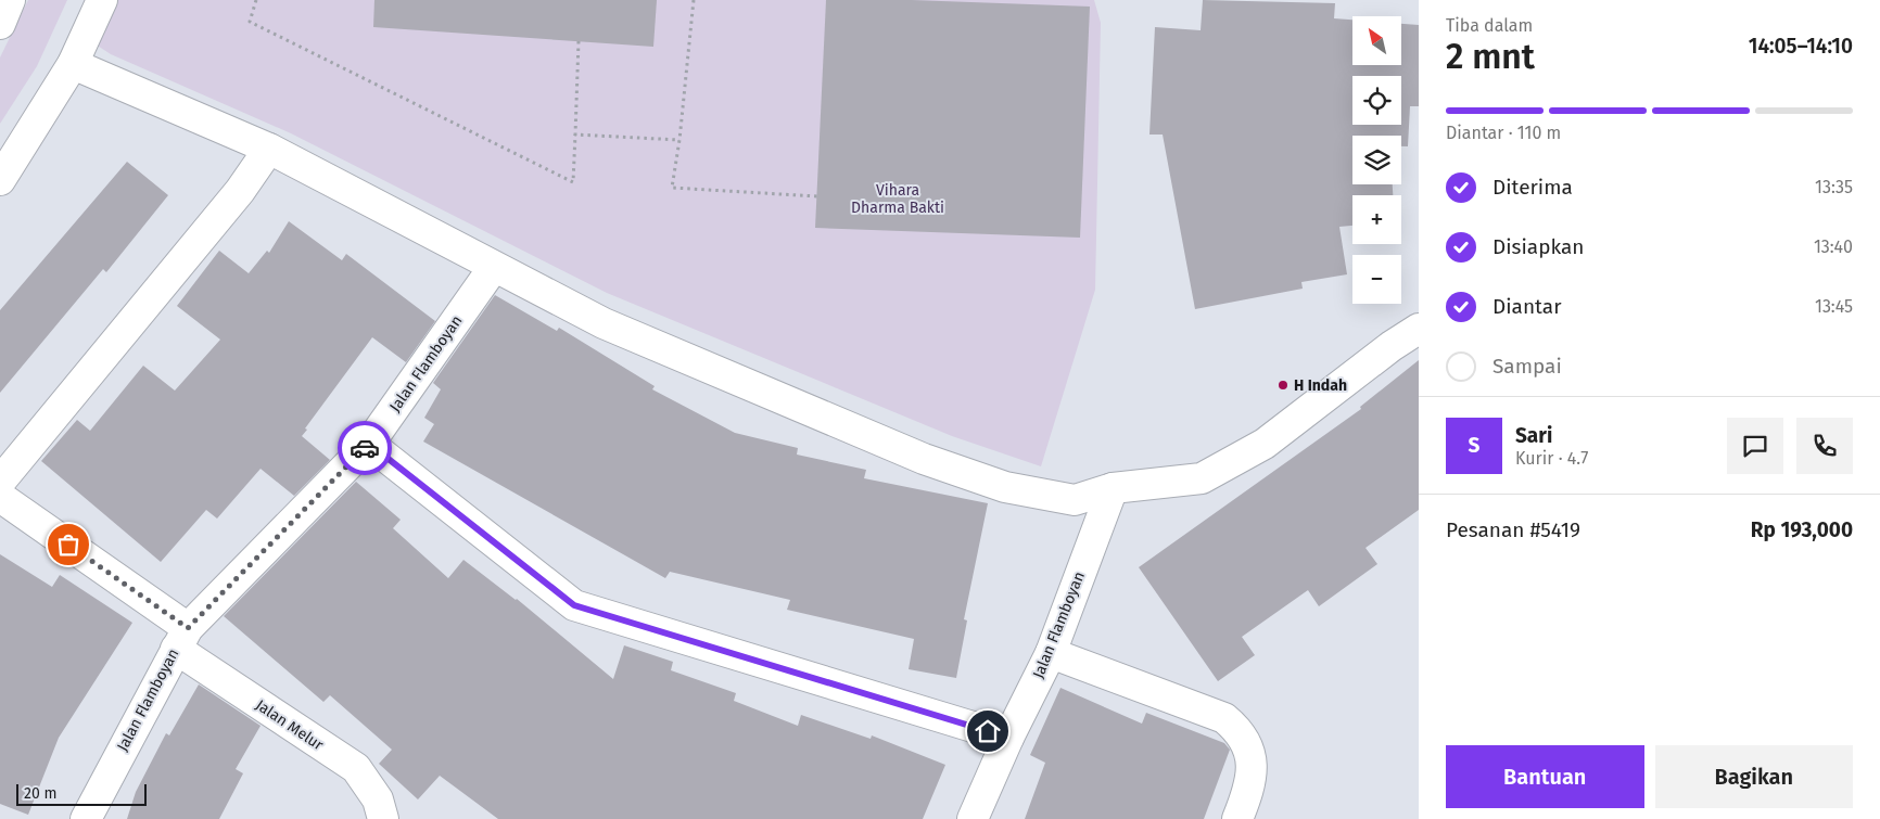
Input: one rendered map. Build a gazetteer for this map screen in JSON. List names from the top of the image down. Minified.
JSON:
{"streets":{"street":["Jalan Flamboyan","Jalan Melur"]},"crossings":[["Jalan Flamboyan","Jalan Melur"]],"parks":["Vihara Dharma Bakti"],"places":["H Indah"],"scale_bar":"20 m","north":"top left","page":{"heading":["2 mnt","Tiba dalam","14:05–14:10"],"panel":["Sari","Kurir · 4.7","Pesanan #5419","Rp 193,000"],"map_buttons":["+","−"],"bar":"Diantar · 110 m","list":[["Diterima","13:35"],["Disiapkan","13:40"],["Diantar","13:45"],"Sampai"],"round":"S","buttons":["Bantuan","Bagikan"],"scale":"20 m"}}
